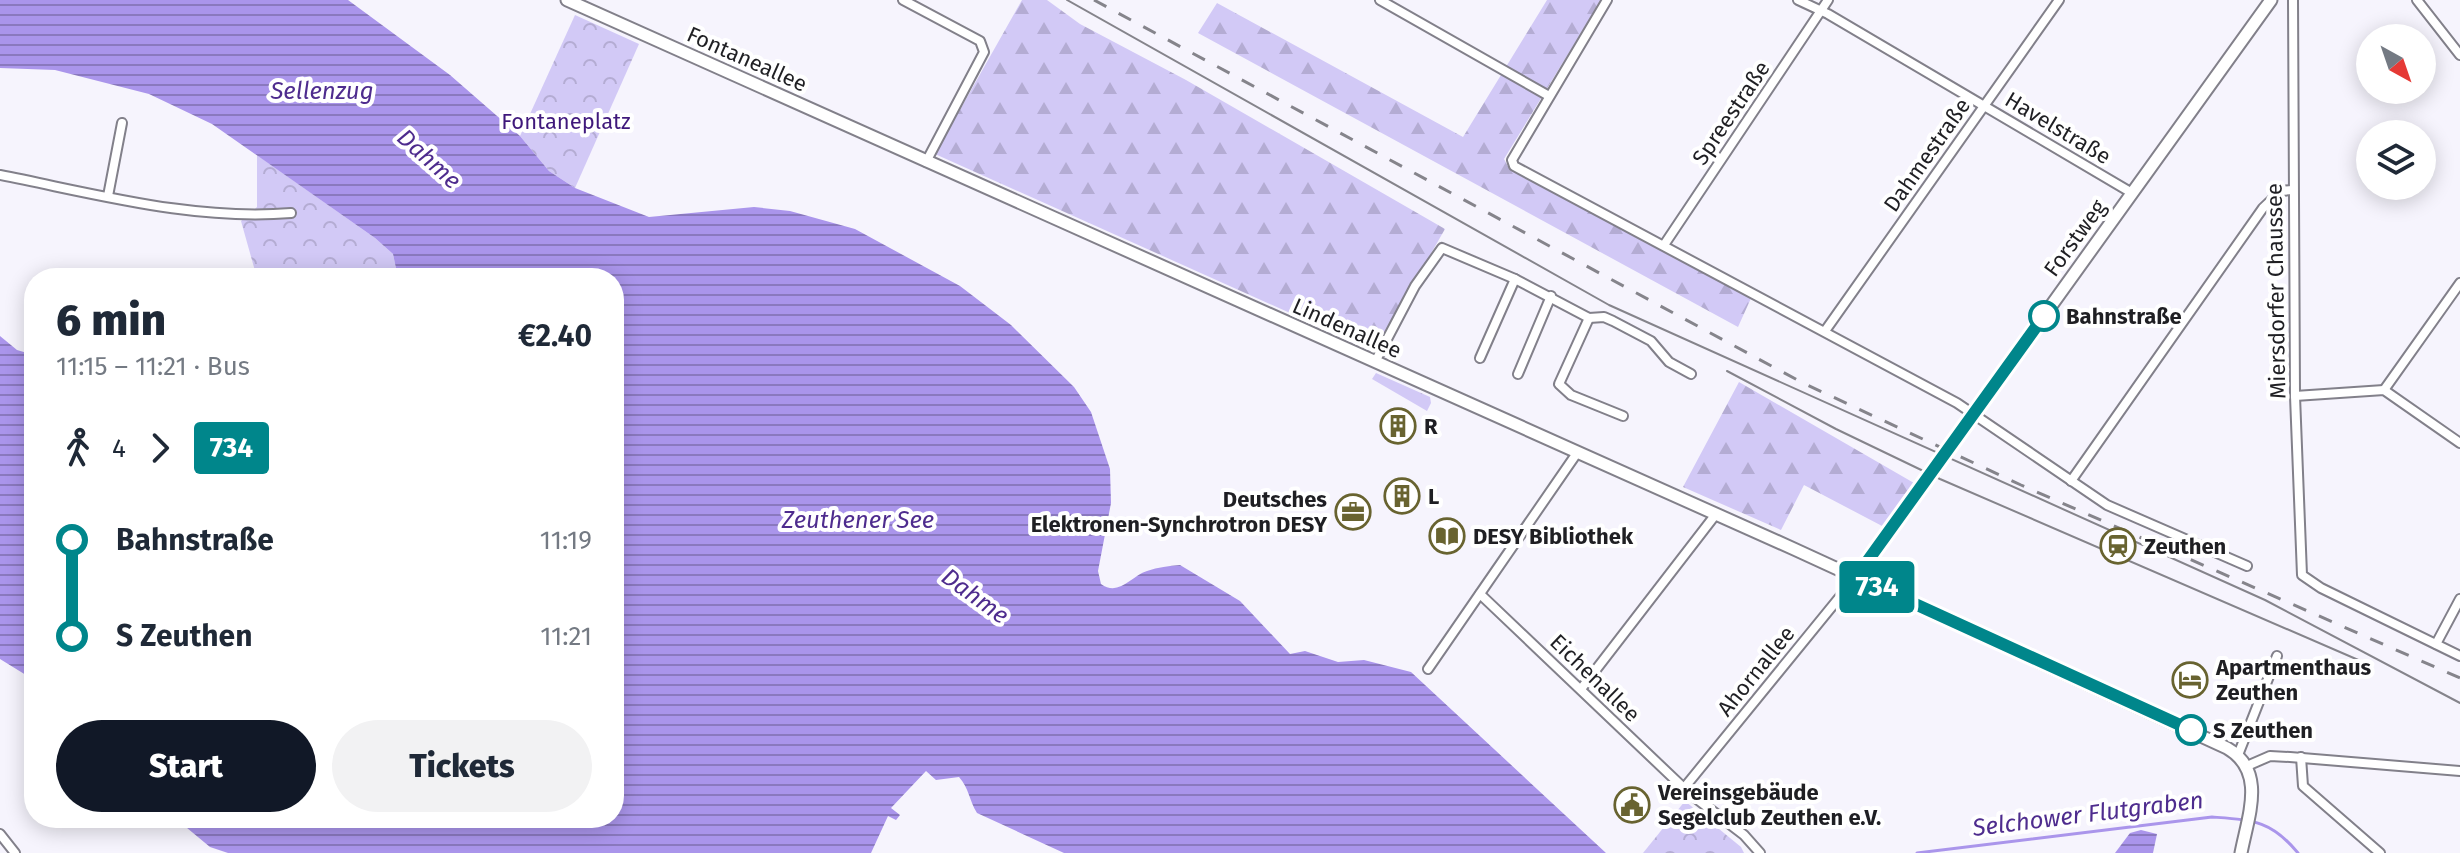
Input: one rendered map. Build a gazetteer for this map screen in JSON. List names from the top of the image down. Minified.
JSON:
{"streets":{"main road":["Fontaneallee","Forstweg","Lindenallee"],"street":["Spreestraße","Havelstraße","Dahmestraße","Miersdorfer Chaussee","Ahornallee","Eichenallee"]},"crossings":[["Fontaneallee","Lindenallee"],["Spreestraße","Havelstraße"],["Havelstraße","Dahmestraße"],["Havelstraße","Forstweg"],["Forstweg","Lindenallee"],["Forstweg","Ahornallee"],["Lindenallee","Ahornallee"],["Ahornallee","Eichenallee"]],"water":["Sellenzug","Dahme","Zeuthener See","Selchower Flutgraben"],"parks":["Fontaneplatz"],"places":{"other":["Bahnstraße","S Zeuthen"],"building":["R","L"],"office":["Deutsches Elektronen-Synchrotron DESY"],"library":["DESY Bibliothek"],"station":["Zeuthen"],"hotel":["Apartmenthaus Zeuthen"],"public building":["Vereinsgebäude Segelclub Zeuthen e.V."]},"lines":["bus line 734"],"north":"bottom right","page":{"on_map":"734","heading":["6 min","11:15 – 11:21 · Bus","€2.40"],"legs":["4","734"],"list":[{"name":"Bahnstraße","value":"11:19"},{"name":"S Zeuthen","value":"11:21"}],"buttons":["Start","Tickets"]}}
